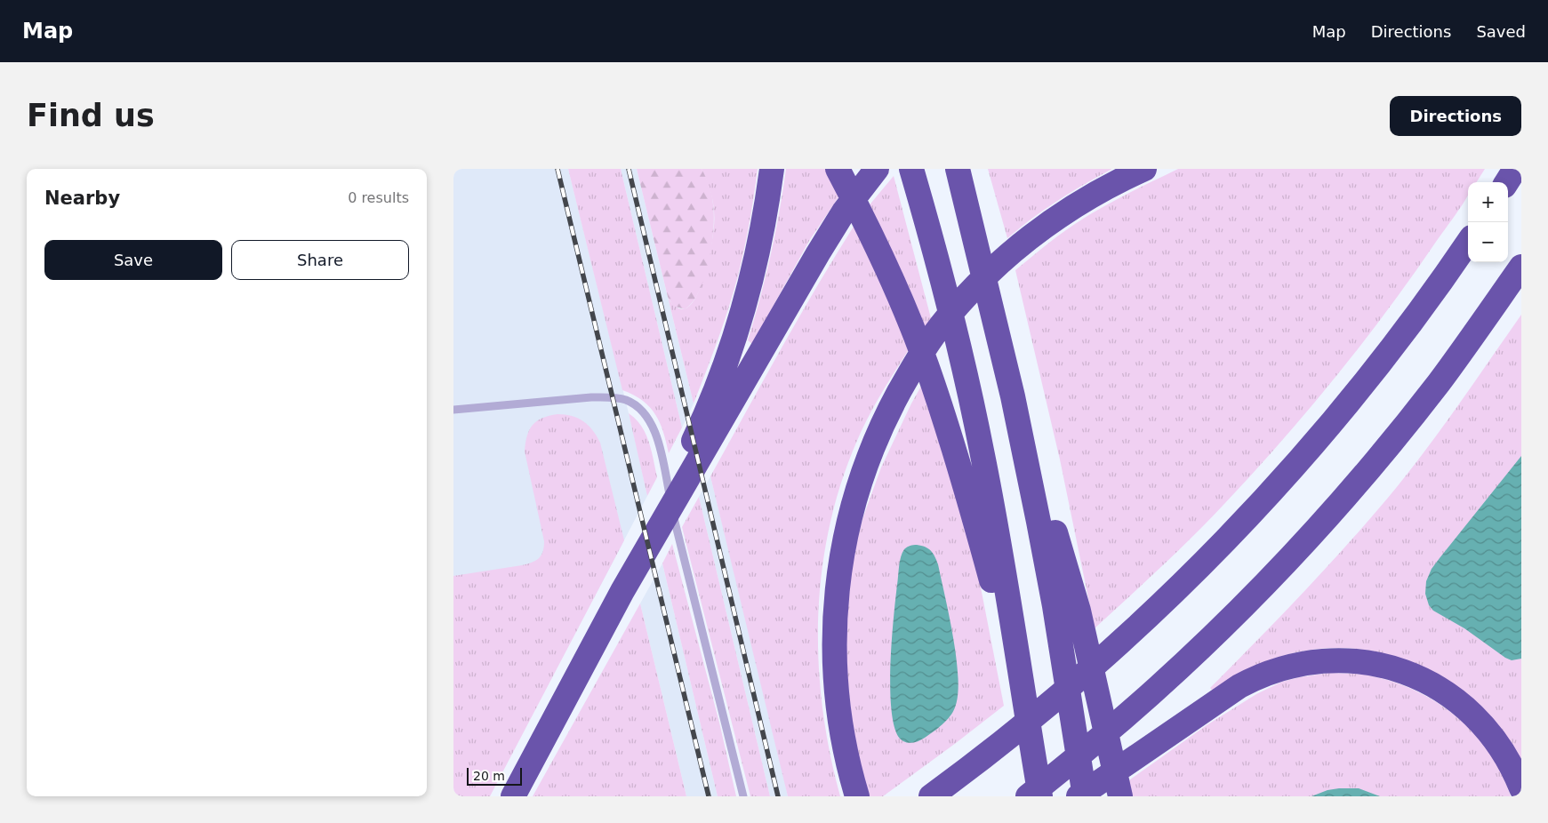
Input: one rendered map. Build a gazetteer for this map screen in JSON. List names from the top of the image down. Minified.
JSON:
{"scale_bar":"20 m","page":{"header":"Map","nav":["Map","Directions","Saved"],"buttons":["Directions",["Save","Share"]],"title":"Find us","heading":["Nearby","0 results"],"map_buttons":["+","−"],"scale":"20 m"}}
